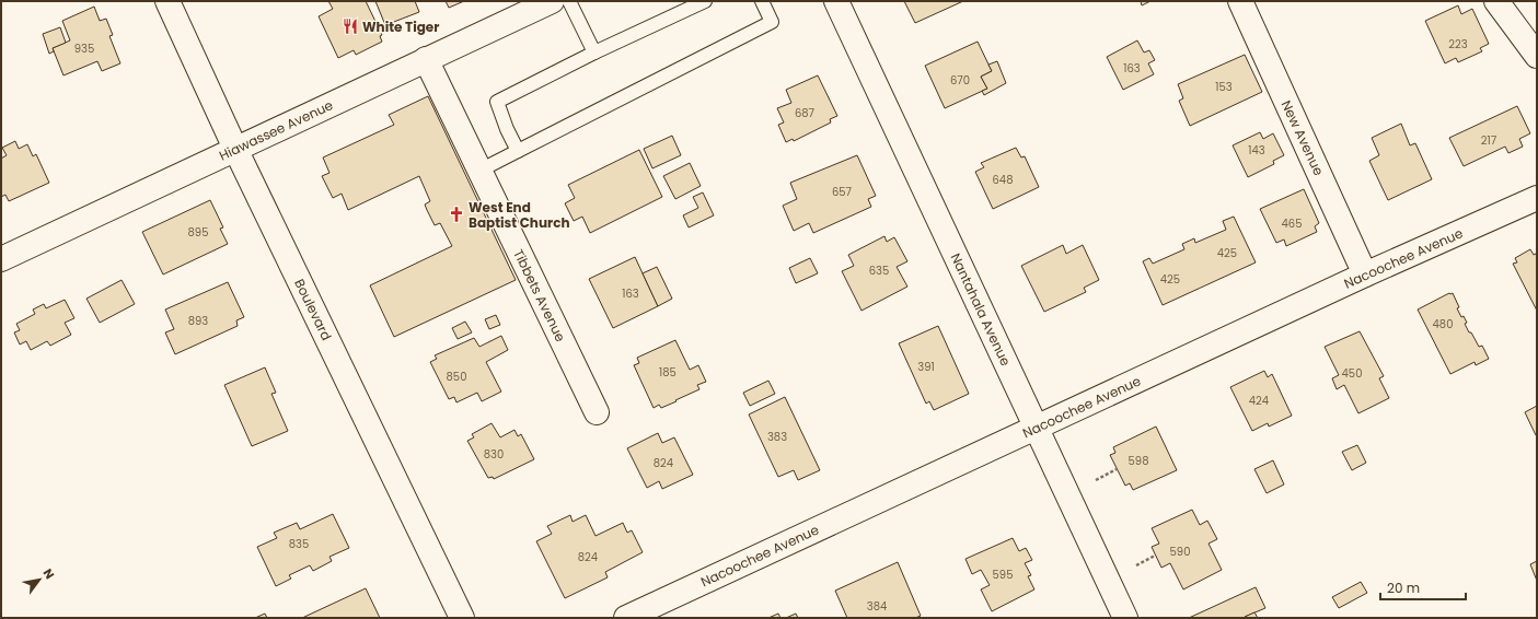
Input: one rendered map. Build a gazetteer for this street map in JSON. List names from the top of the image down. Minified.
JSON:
{"streets":{"street":["Hiawassee Avenue","New Avenue","Nacoochee Avenue","Tibbets Avenue","Boulevard","Nantahala Avenue"]},"crossings":[["Hiawassee Avenue","Tibbets Avenue"],["Hiawassee Avenue","Boulevard"],["New Avenue","Nacoochee Avenue"],["Nacoochee Avenue","Nantahala Avenue"]],"places":{"restaurant":["White Tiger"],"church":["West End Baptist Church"]},"house_numbers":["223","935","163","670","153","687","217","143","648","657","465","895","425","635","425","163","893","480","391","185","450","850","424","383","830","598","824","835","590","824","595","384"],"scale_bar":"20 m","north":"top right"}
